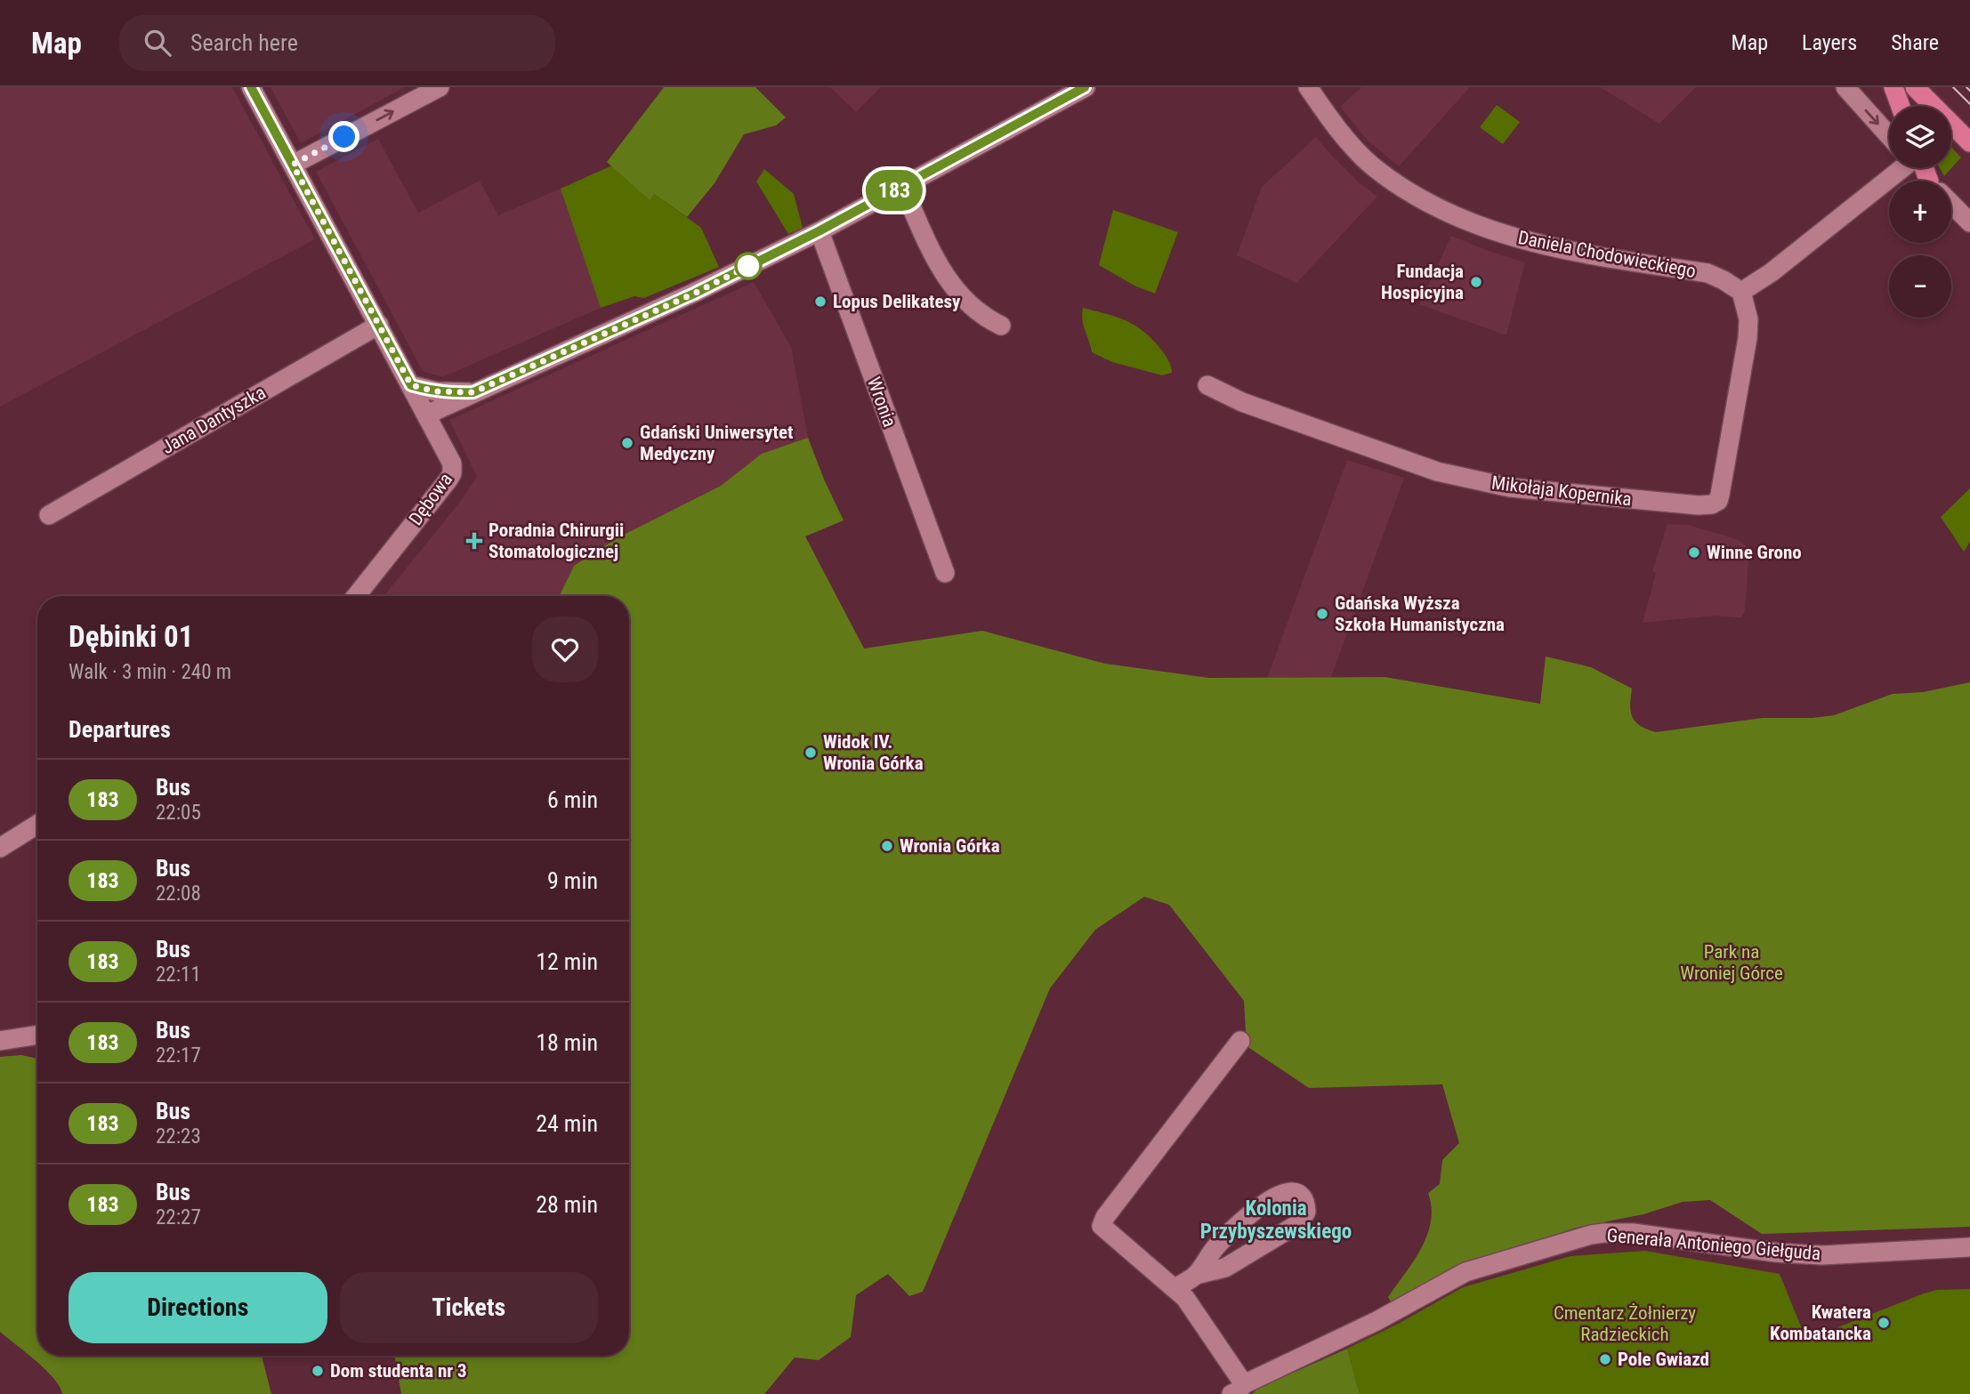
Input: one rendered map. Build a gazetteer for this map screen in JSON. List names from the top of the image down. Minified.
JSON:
{"streets":{"street":["Daniela Chodowieckiego","Wronia","Jana Dantyszka","Mikołaja Kopernika","Dębowa","Generała Antoniego Giełguda"]},"crossings":[["Daniela Chodowieckiego","Mikołaja Kopernika"],["Jana Dantyszka","Dębowa"]],"districts":["Kolonia Przybyszewskiego"],"parks":["Park na Wroniej Górce","Cmentarz Żołnierzy Radzieckich"],"places":{"other":["Fundacja Hospicyjna","Lopus Delikatesy","Gdański Uniwersytet Medyczny","Winne Grono","Gdańska Wyższa Szkoła Humanistyczna","Widok IV. Wronia Górka","Wronia Górka","Kwatera Kombatancka","Pole Gwiazd","Dom studenta nr 3"],"health":["Poradnia Chirurgii Stomatologicznej"]},"lines":["bus line 183"],"page":{"header":"Map","search":"Search here","nav":["Map","Layers","Share"],"on_map":"183","map_buttons":["+","−"],"heading":[["Dębinki 01","Walk · 3 min · 240 m"],"Departures"],"list":[{"mark":"183","name":"Bus","note":"22:05","value":"6 min"},{"mark":"183","name":"Bus","note":"22:08","value":"9 min"},{"mark":"183","name":"Bus","note":"22:11","value":"12 min"},{"mark":"183","name":"Bus","note":"22:17","value":"18 min"},{"mark":"183","name":"Bus","note":"22:23","value":"24 min"},{"mark":"183","name":"Bus","note":"22:27","value":"28 min"}],"buttons":["Directions","Tickets"]}}
